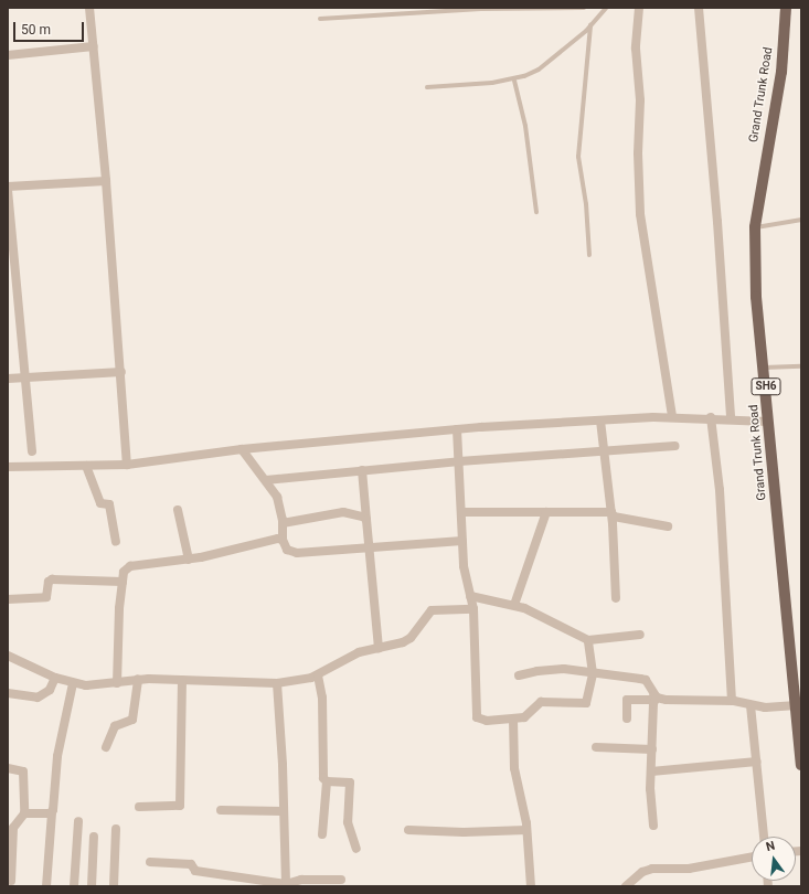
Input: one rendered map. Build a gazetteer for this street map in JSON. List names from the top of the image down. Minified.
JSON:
{"streets":{"main road":["Grand Trunk Road","SH6"]},"scale_bar":"50 m","north":"top"}
